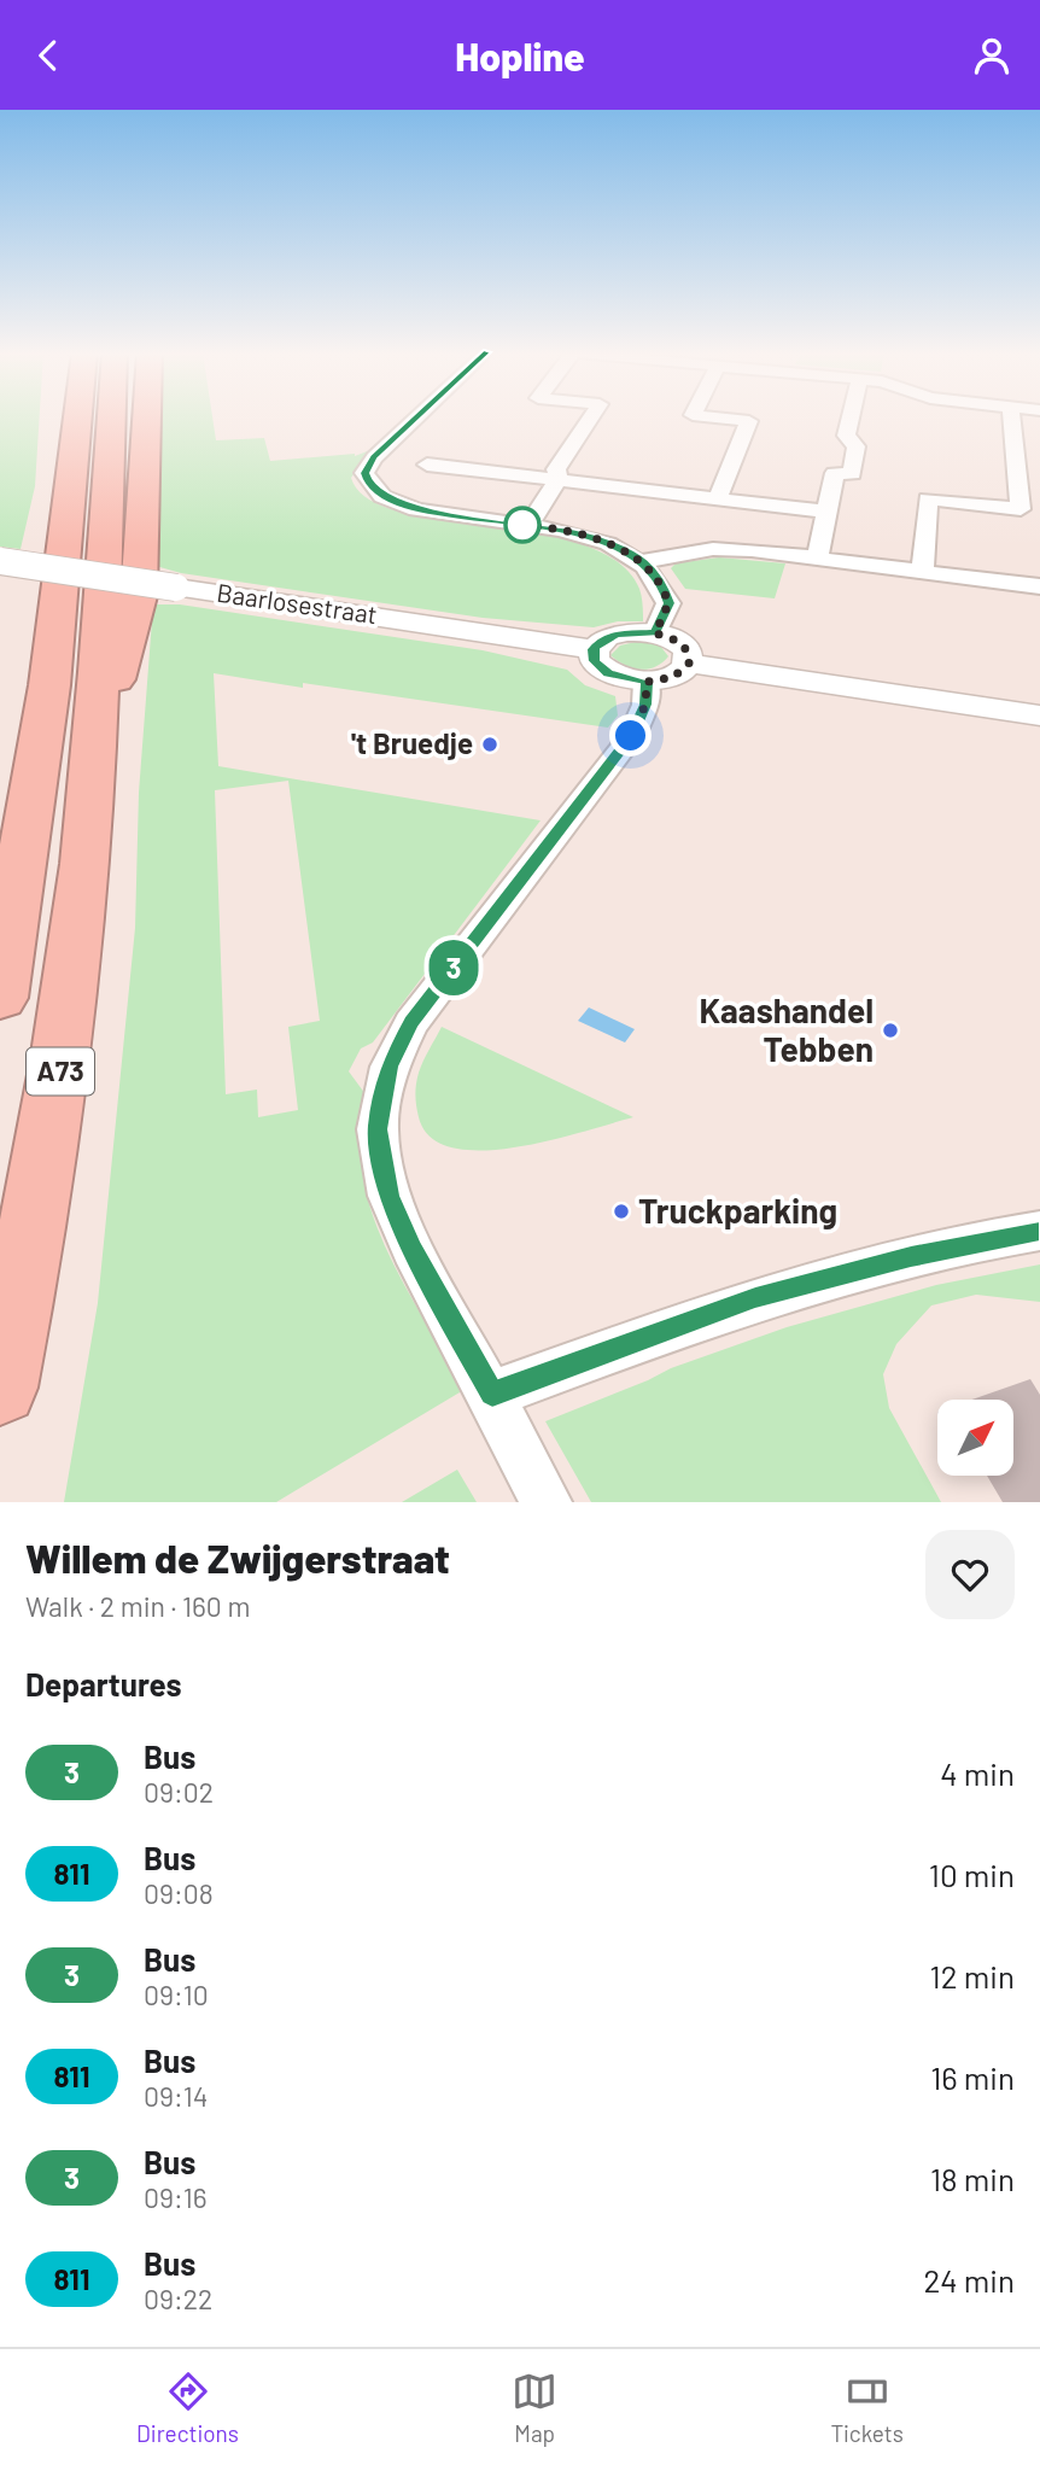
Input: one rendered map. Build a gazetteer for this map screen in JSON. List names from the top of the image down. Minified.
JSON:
{"streets":{"highway":["A73"],"street":["Baarlosestraat"]},"places":["'t Bruedje","Kaashandel Tebben","Truckparking"],"lines":["bus line 3"],"north":"top right","page":{"header":"Hopline","on_map":"3","heading":[["Willem de Zwijgerstraat","Walk · 2 min · 160 m"],"Departures"],"list":[{"mark":"3","name":"Bus","note":"09:02","value":"4 min"},{"mark":"811","name":"Bus","note":"09:08","value":"10 min"},{"mark":"3","name":"Bus","note":"09:10","value":"12 min"},{"mark":"811","name":"Bus","note":"09:14","value":"16 min"},{"mark":"3","name":"Bus","note":"09:16","value":"18 min"},{"mark":"811","name":"Bus","note":"09:22","value":"24 min"}],"tabs":["Directions","Map","Tickets"]}}
